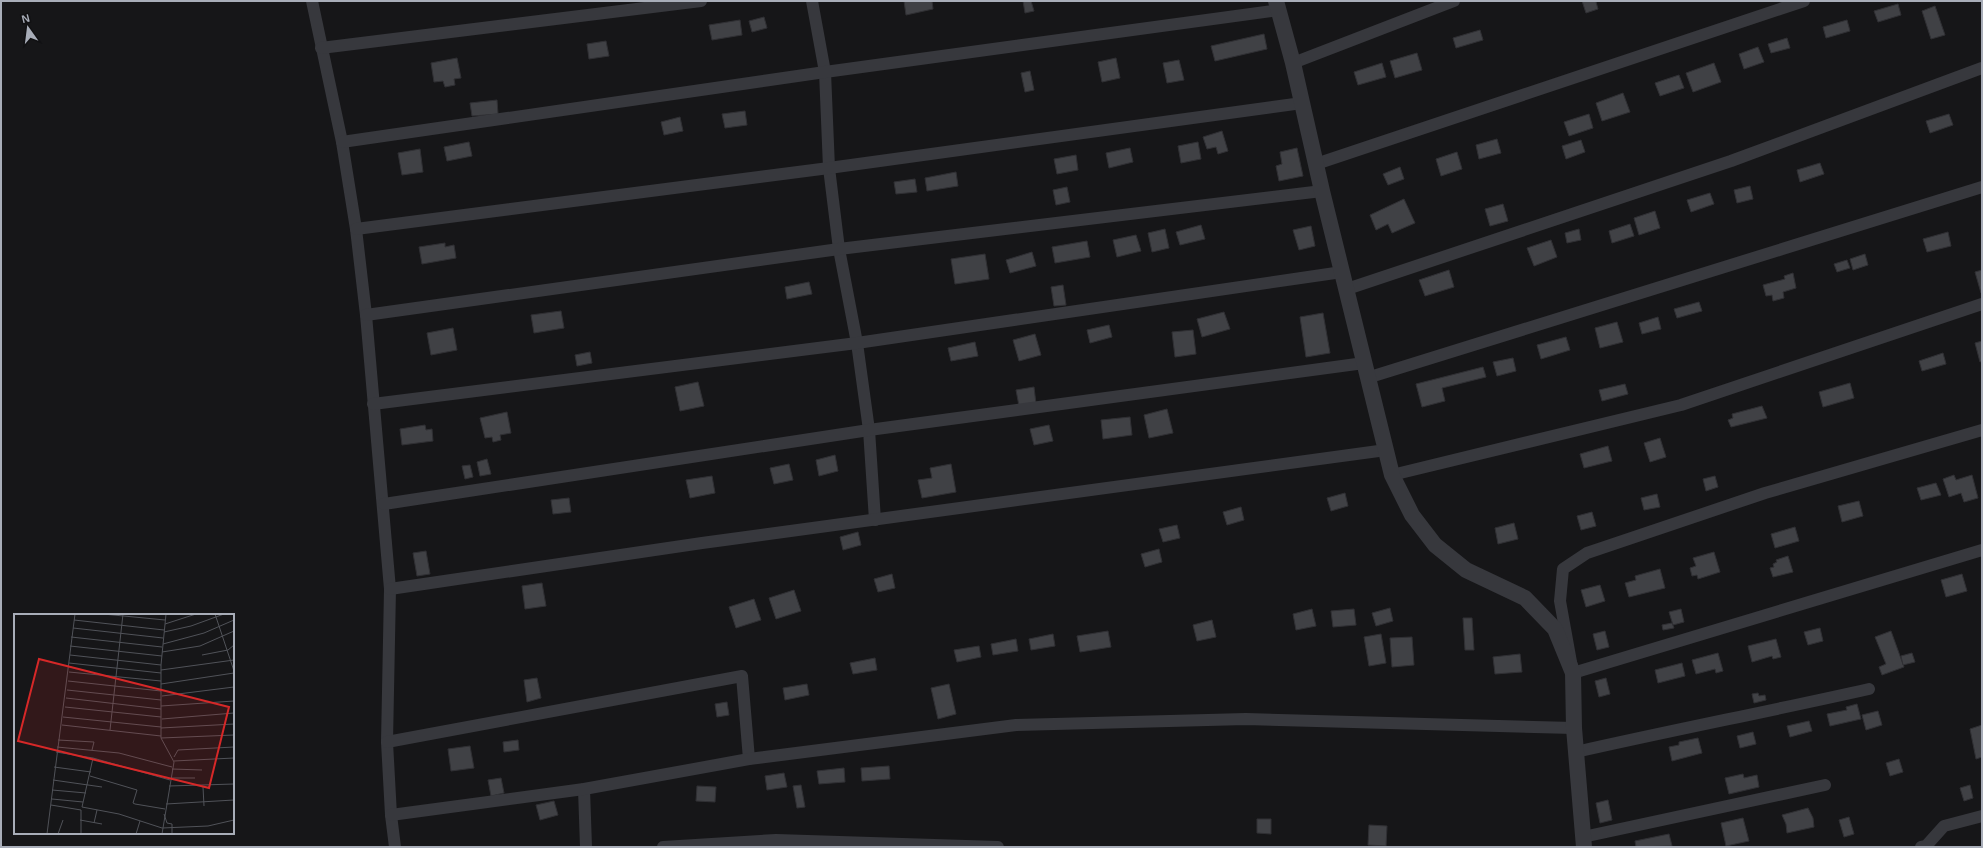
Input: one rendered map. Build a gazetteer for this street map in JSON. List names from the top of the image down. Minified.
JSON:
{"north":"top"}
